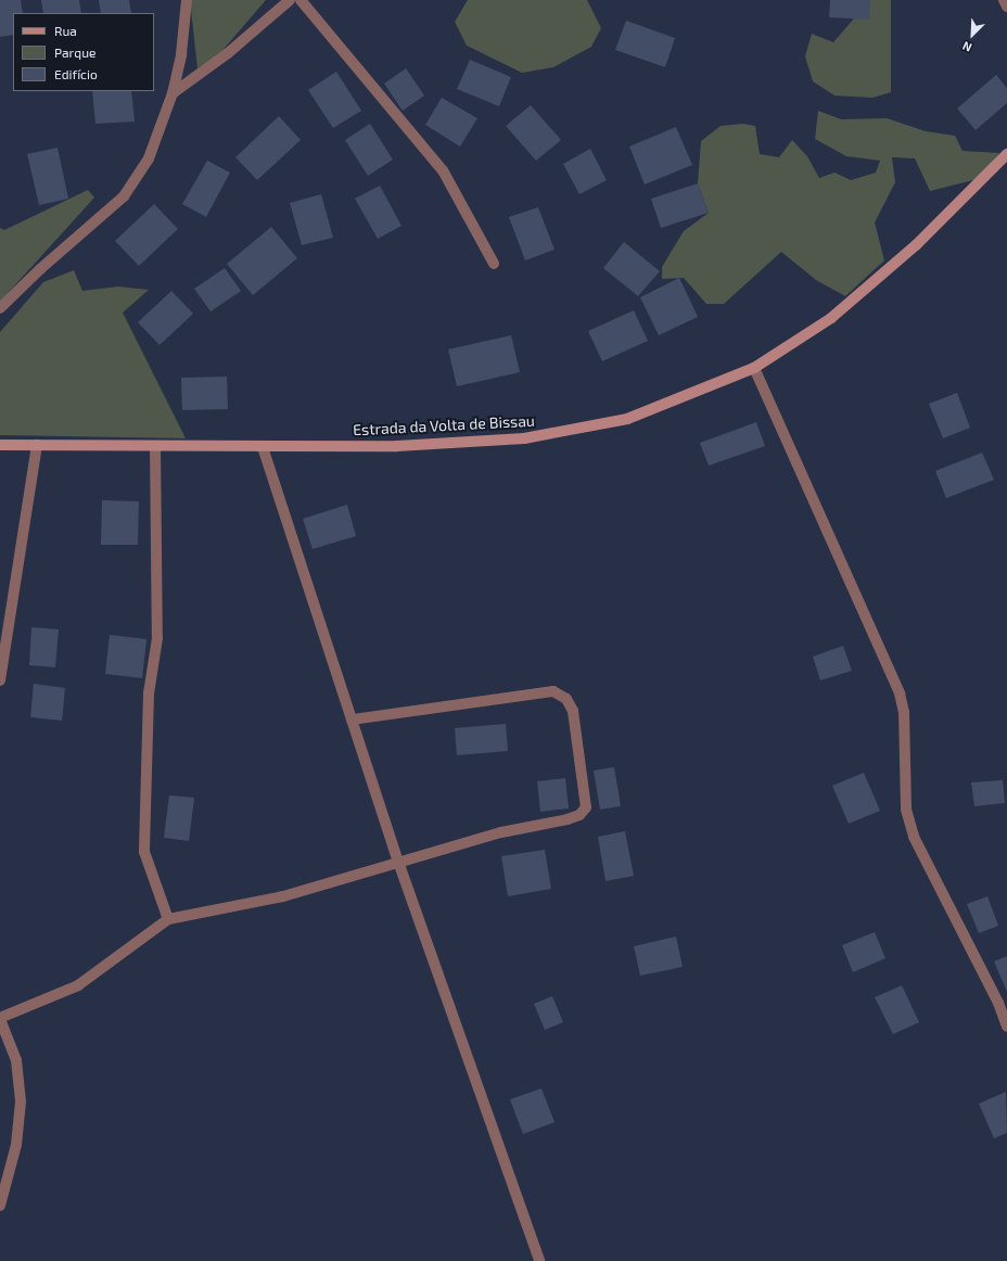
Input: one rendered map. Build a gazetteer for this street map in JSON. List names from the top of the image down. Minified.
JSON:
{"streets":{"main road":["Estrada da Volta de Bissau"]},"legend":["Rua","Parque","Edifício"],"north":"bottom left"}
